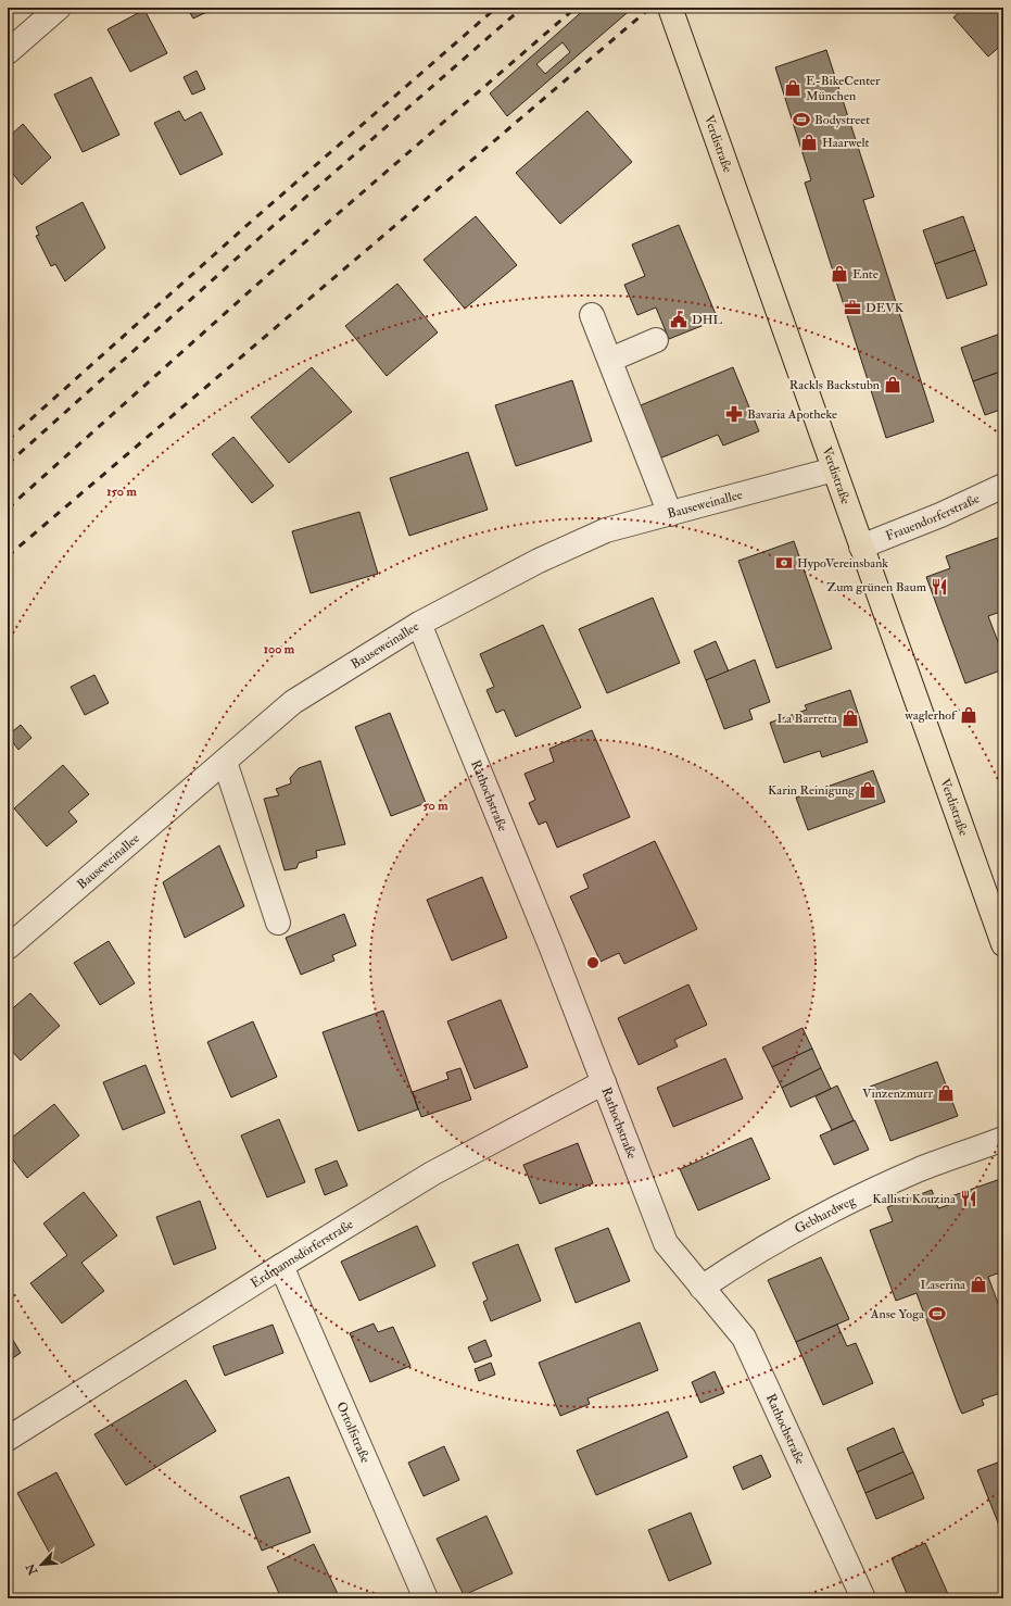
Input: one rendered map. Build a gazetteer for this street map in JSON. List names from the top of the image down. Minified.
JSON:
{"streets":{"main road":["Verdistraße"],"street":["Bauseweinallee","Frauendorferstraße","Rathochstraße","Gebhardweg","Erdmannsdörferstraße","Ortolfstraße"]},"crossings":[["Verdistraße","Bauseweinallee"],["Verdistraße","Frauendorferstraße"],["Bauseweinallee","Rathochstraße"],["Rathochstraße","Gebhardweg"],["Rathochstraße","Erdmannsdörferstraße"],["Erdmannsdörferstraße","Ortolfstraße"]],"places":{"shop":["E-BikeCenter München","Haarwelt","Ente","Rackls Backstubn","waglerhof","La Barretta","Karin Reinigung","Vinzenzmurr","Laserina"],"sports":["Bodystreet","Anse Yoga"],"office":["DEVK"],"public building":["DHL"],"pharmacy":["Bavaria Apotheke"],"bank":["HypoVereinsbank"],"restaurant":["Zum grünen Baum","Kallisti Kouzina"]},"north":"bottom left","rings":["150 m","100 m","50 m"]}
